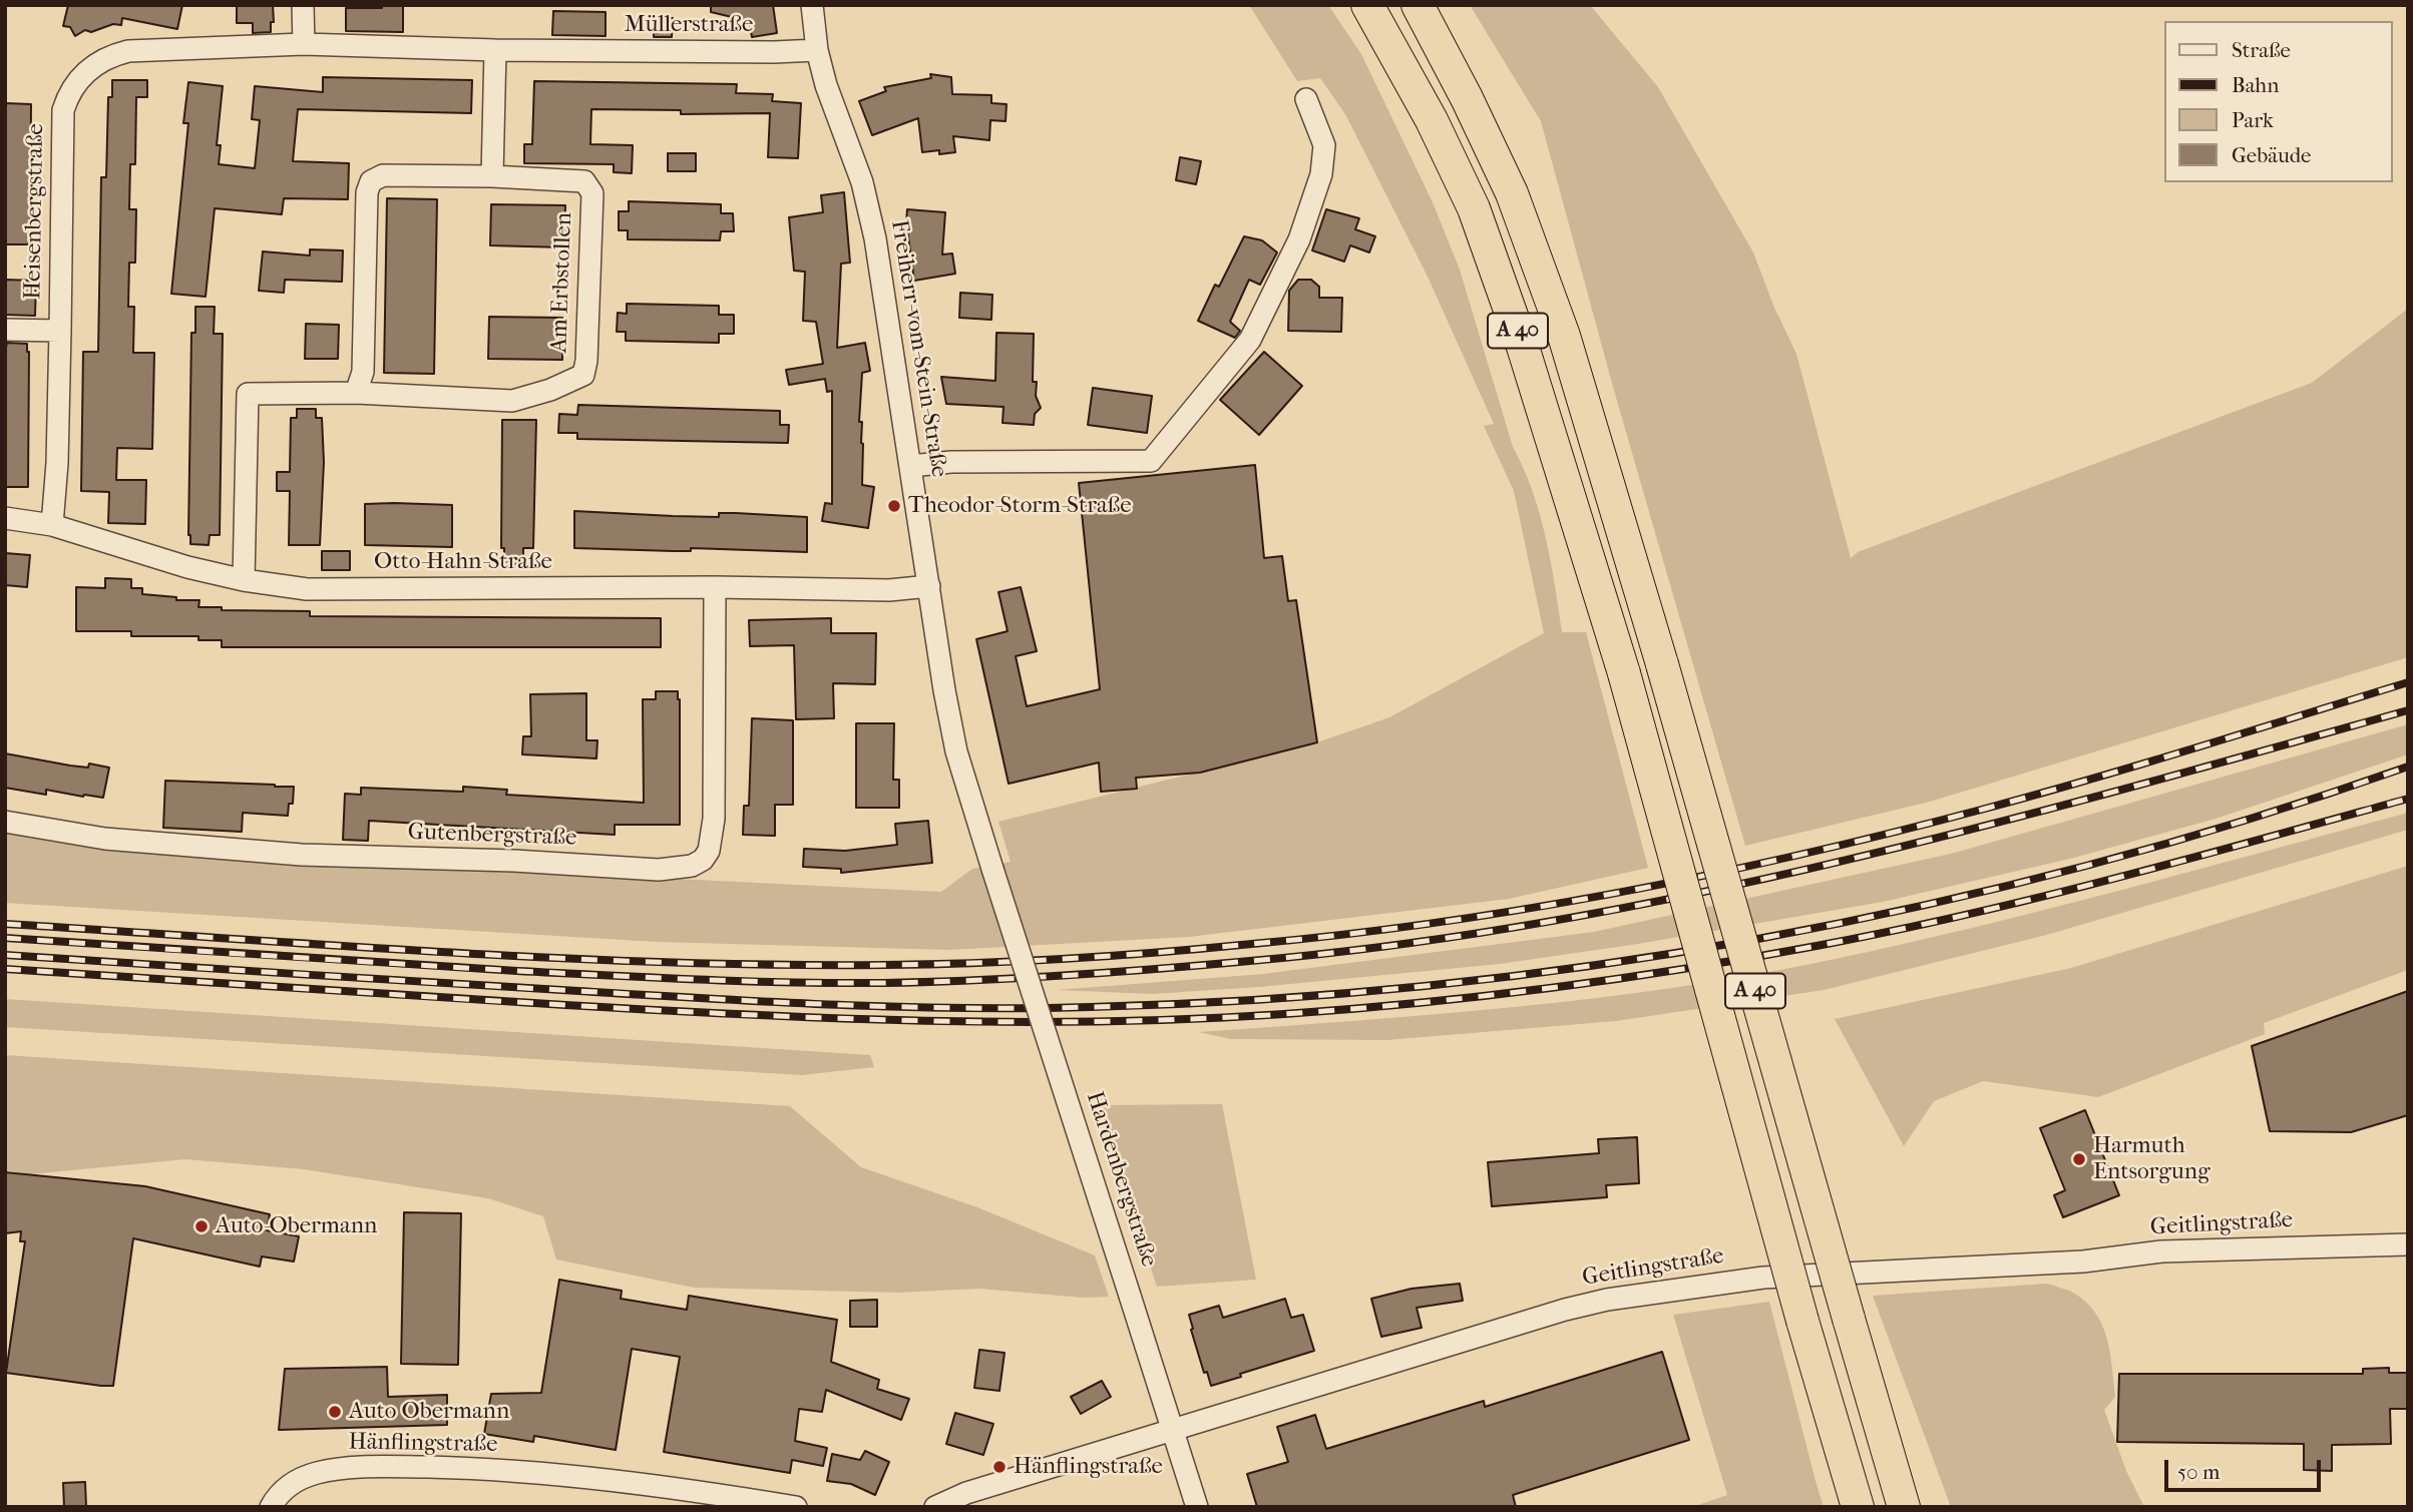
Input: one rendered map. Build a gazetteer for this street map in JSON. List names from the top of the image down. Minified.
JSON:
{"streets":{"highway":["A 40"],"street":["Müllerstraße","Heisenbergstraße","Am Erbstollen","Freiherr-vom-Stein-Straße","Otto-Hahn-Straße","Gutenbergstraße","Hardenbergstraße","Geitlingstraße","Hänflingstraße"]},"crossings":[["Müllerstraße","Heisenbergstraße"],["Müllerstraße","Freiherr-vom-Stein-Straße"],["Heisenbergstraße","Otto-Hahn-Straße"],["Am Erbstollen","Otto-Hahn-Straße"],["Freiherr-vom-Stein-Straße","Otto-Hahn-Straße"],["Freiherr-vom-Stein-Straße","Hardenbergstraße"],["Otto-Hahn-Straße","Gutenbergstraße"],["Hardenbergstraße","Geitlingstraße"]],"places":["Theodor-Storm-Straße","Harmuth Entsorgung","Auto-Obermann","Auto Obermann","Hänflingstraße"],"legend":["Straße","Bahn","Park","Gebäude"],"scale_bar":"50 m"}
